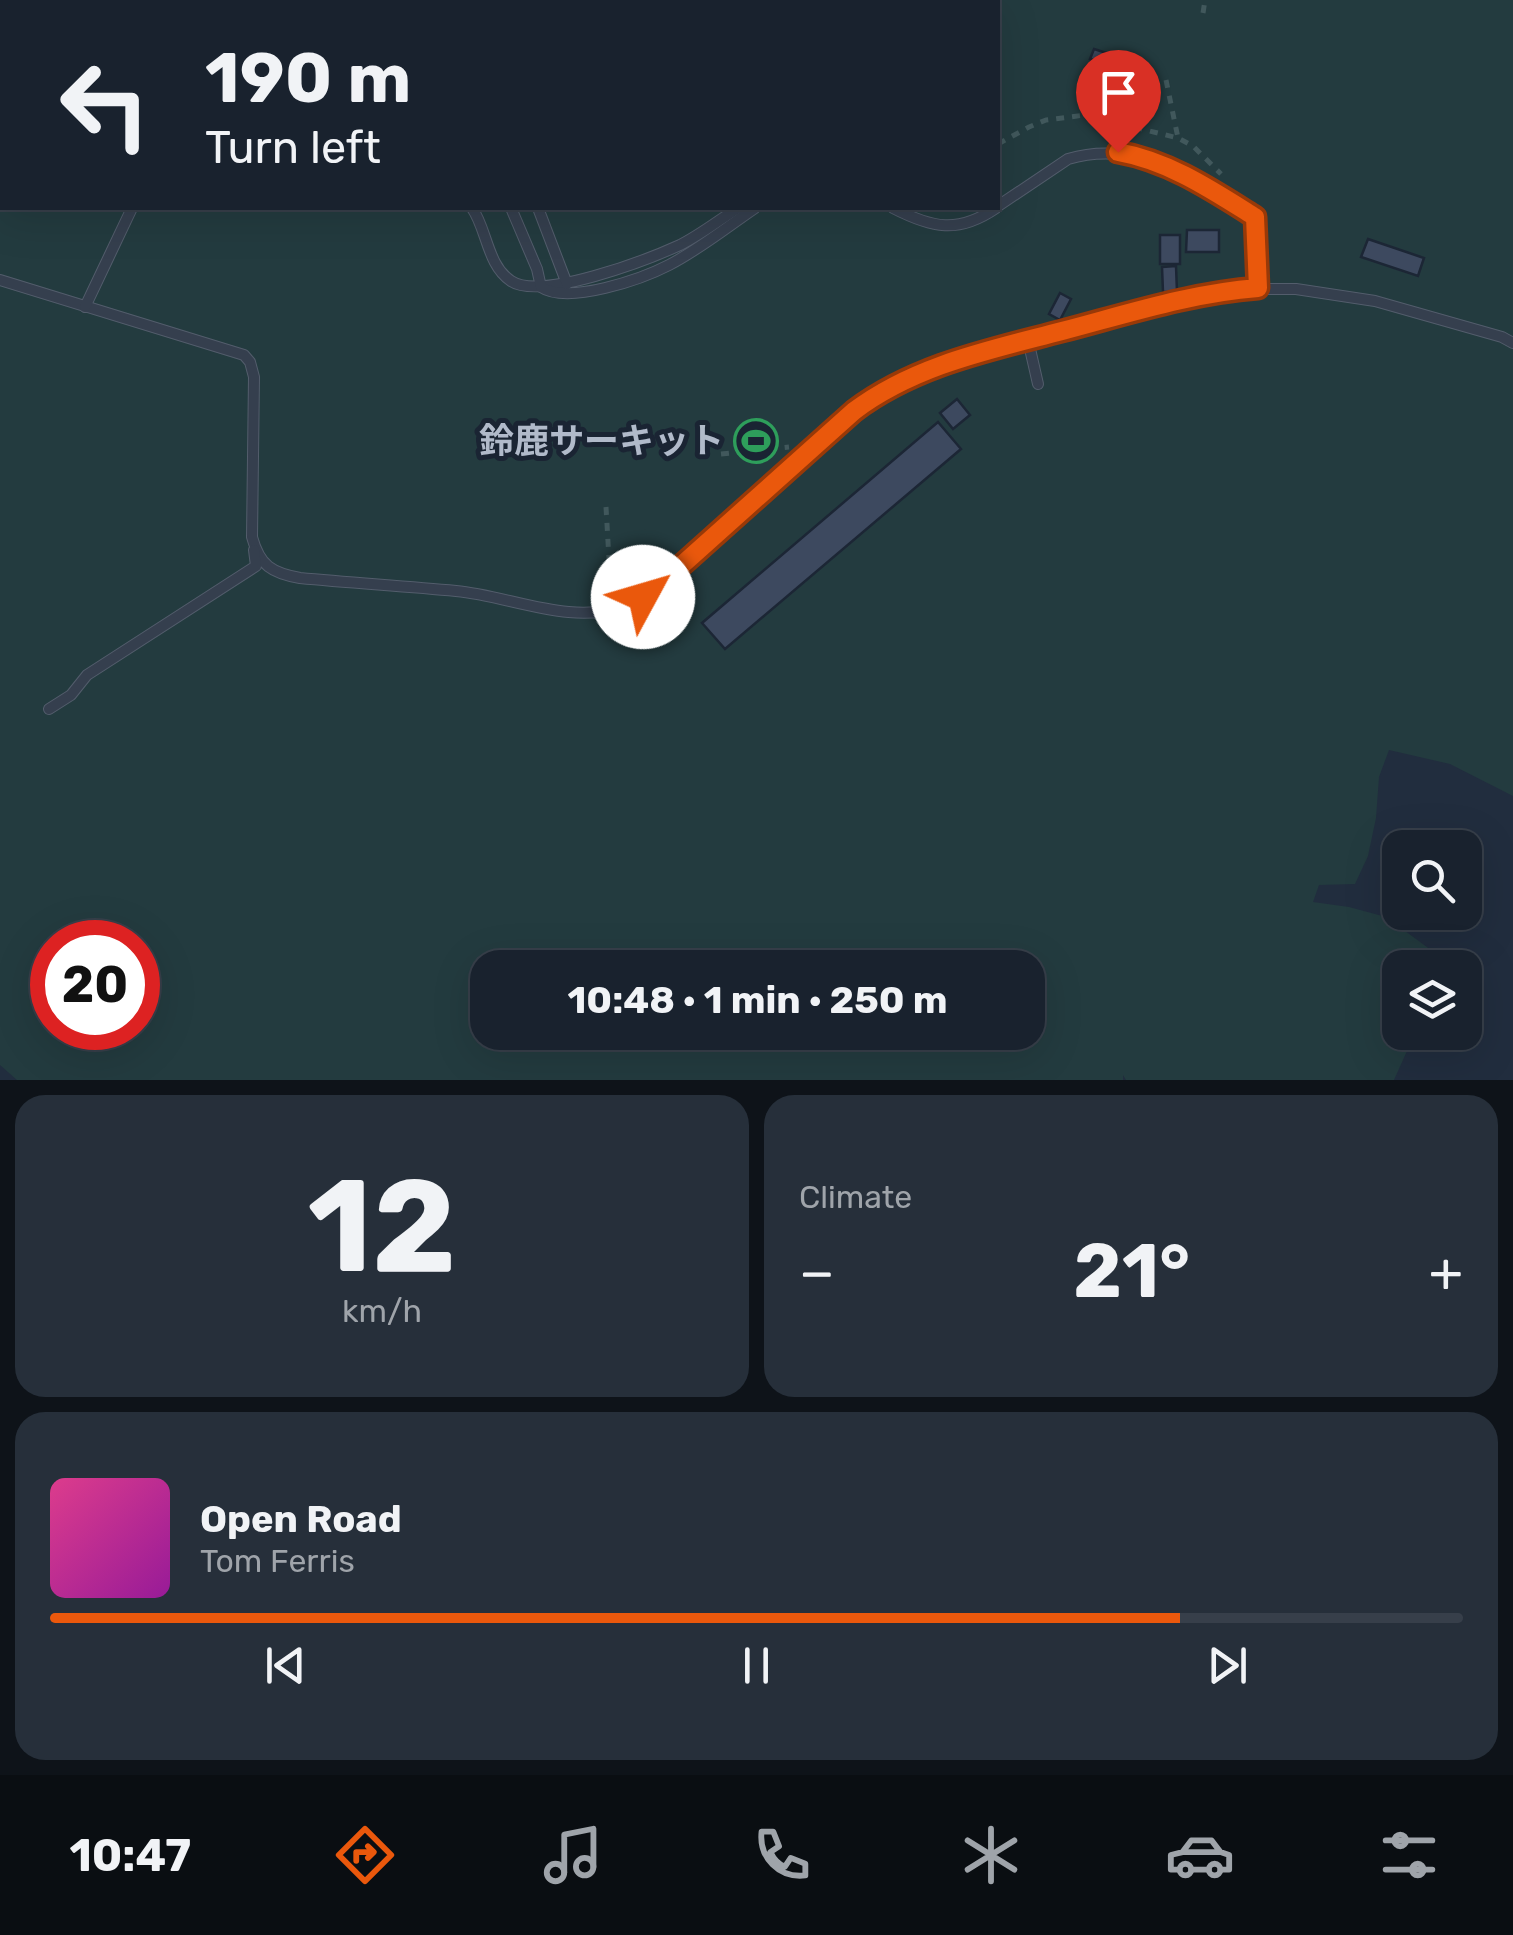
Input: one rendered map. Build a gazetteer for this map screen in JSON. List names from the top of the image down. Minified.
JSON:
{"places":{"sports":["鈴鹿サーキット"]},"page":{"turn":["190 m","Turn left"],"limit":"20","trip":"10:48 · 1 min · 250 m","tile":[["12","km/h"],"Climate"],"heat":["−","21°","+"],"song":["Open Road","Tom Ferris"],"tabs":"10:47"}}
